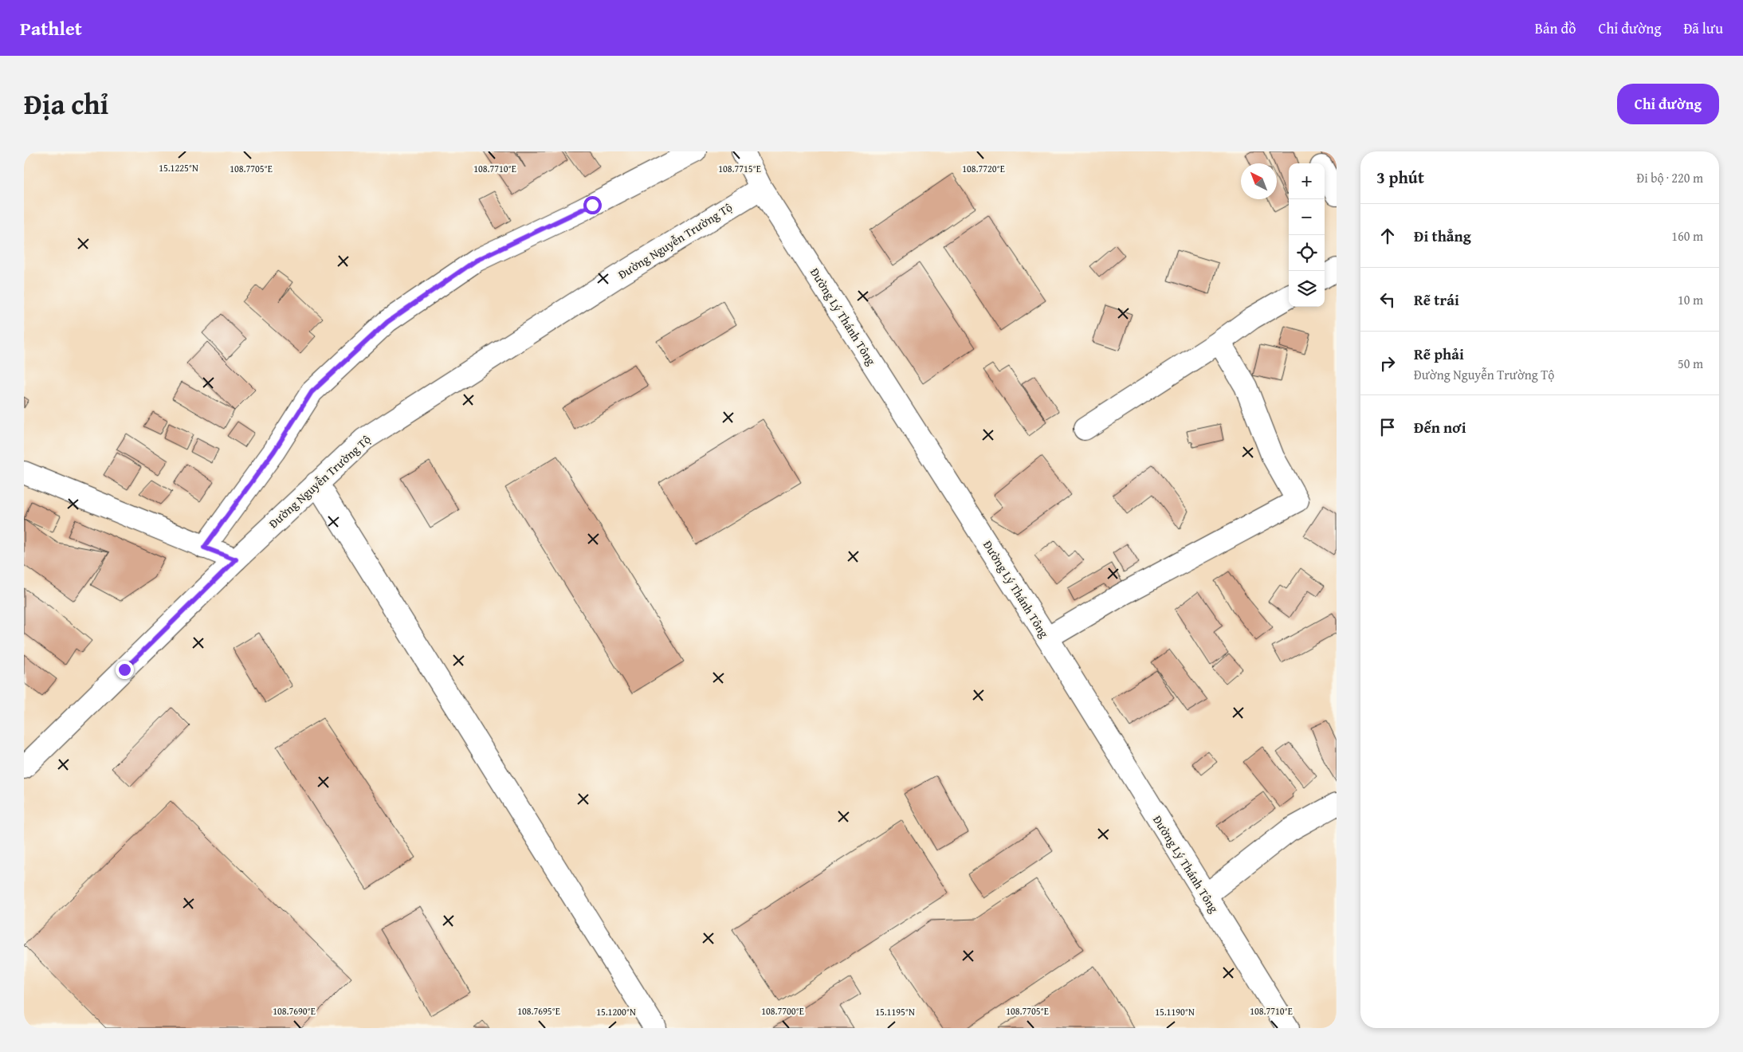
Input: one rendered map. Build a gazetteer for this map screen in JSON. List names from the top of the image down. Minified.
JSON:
{"streets":{"street":["Đường Nguyễn Trường Tộ","Đường Lý Thánh Tông"]},"crossings":[["Đường Nguyễn Trường Tộ","Đường Lý Thánh Tông"]],"north":"top left","page":{"header":"Pathlet","nav":["Bản đồ","Chỉ đường","Đã lưu"],"title":"Địa chỉ","buttons":"Chỉ đường","heading":["3 phút","Đi bộ · 220 m"],"map_buttons":["+","−"],"list":[["Đi thẳng","160 m"],["Rẽ trái","10 m"],["Rẽ phải","Đường Nguyễn Trường Tộ","50 m"],"Đến nơi"]},"coordinates":["15.1225°N","108.7710°E","108.7715°E","108.7720°E","108.7705°E","108.7690°E","108.7695°E","108.7700°E","15.1200°N","15.1195°N","15.1190°N"]}
